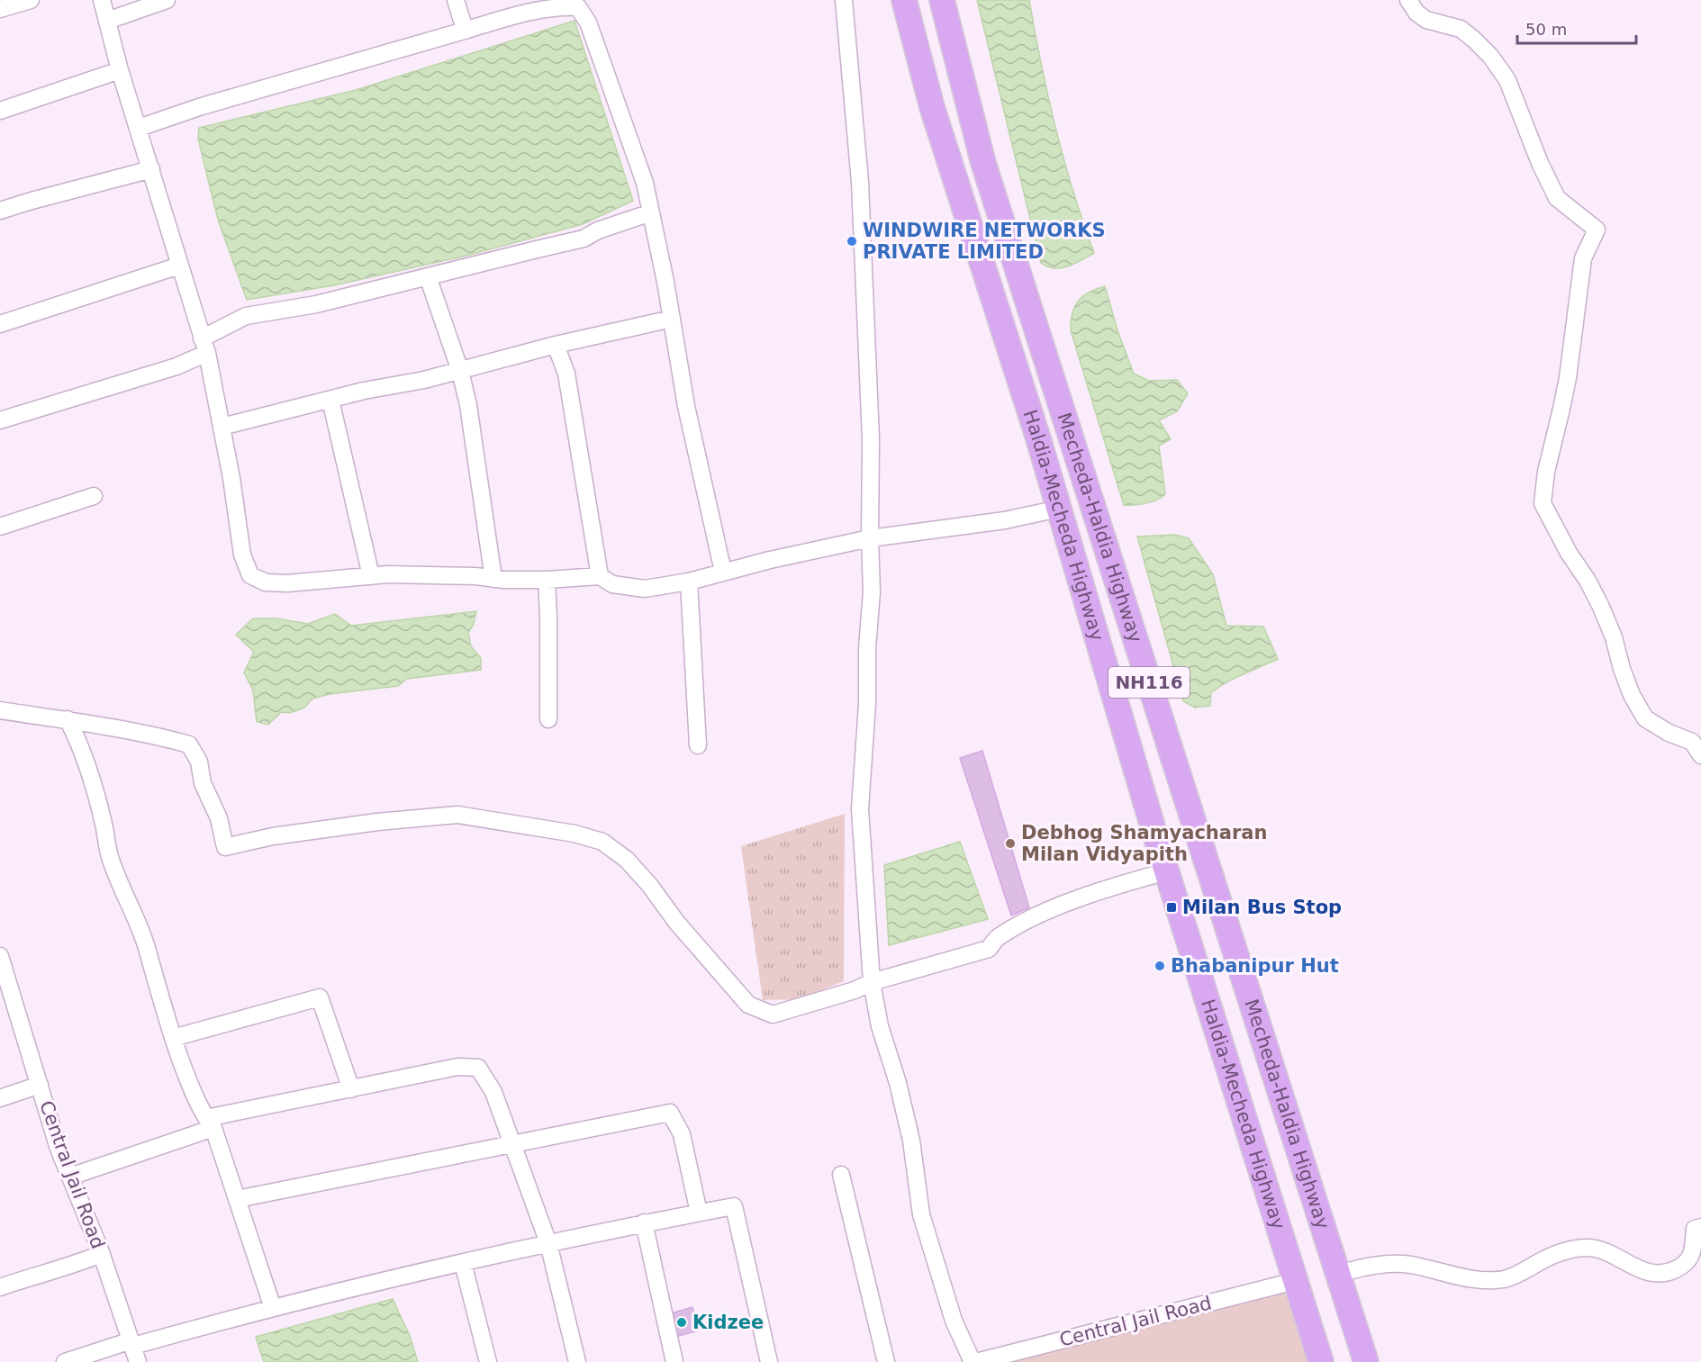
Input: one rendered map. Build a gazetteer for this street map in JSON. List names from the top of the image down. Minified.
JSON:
{"streets":{"highway":["Haldia-Mecheda Highway","Mecheda-Haldia Highway","NH116"],"street":["Central Jail Road"]},"crossings":[["Haldia-Mecheda Highway","Central Jail Road"]],"places":{"other":["WINDWIRE NETWORKS PRIVATE LIMITED","Debhog Shamyacharan Milan Vidyapith","Bhabanipur Hut","Kidzee"],"transit":["Milan Bus Stop"]},"scale_bar":"50 m"}
